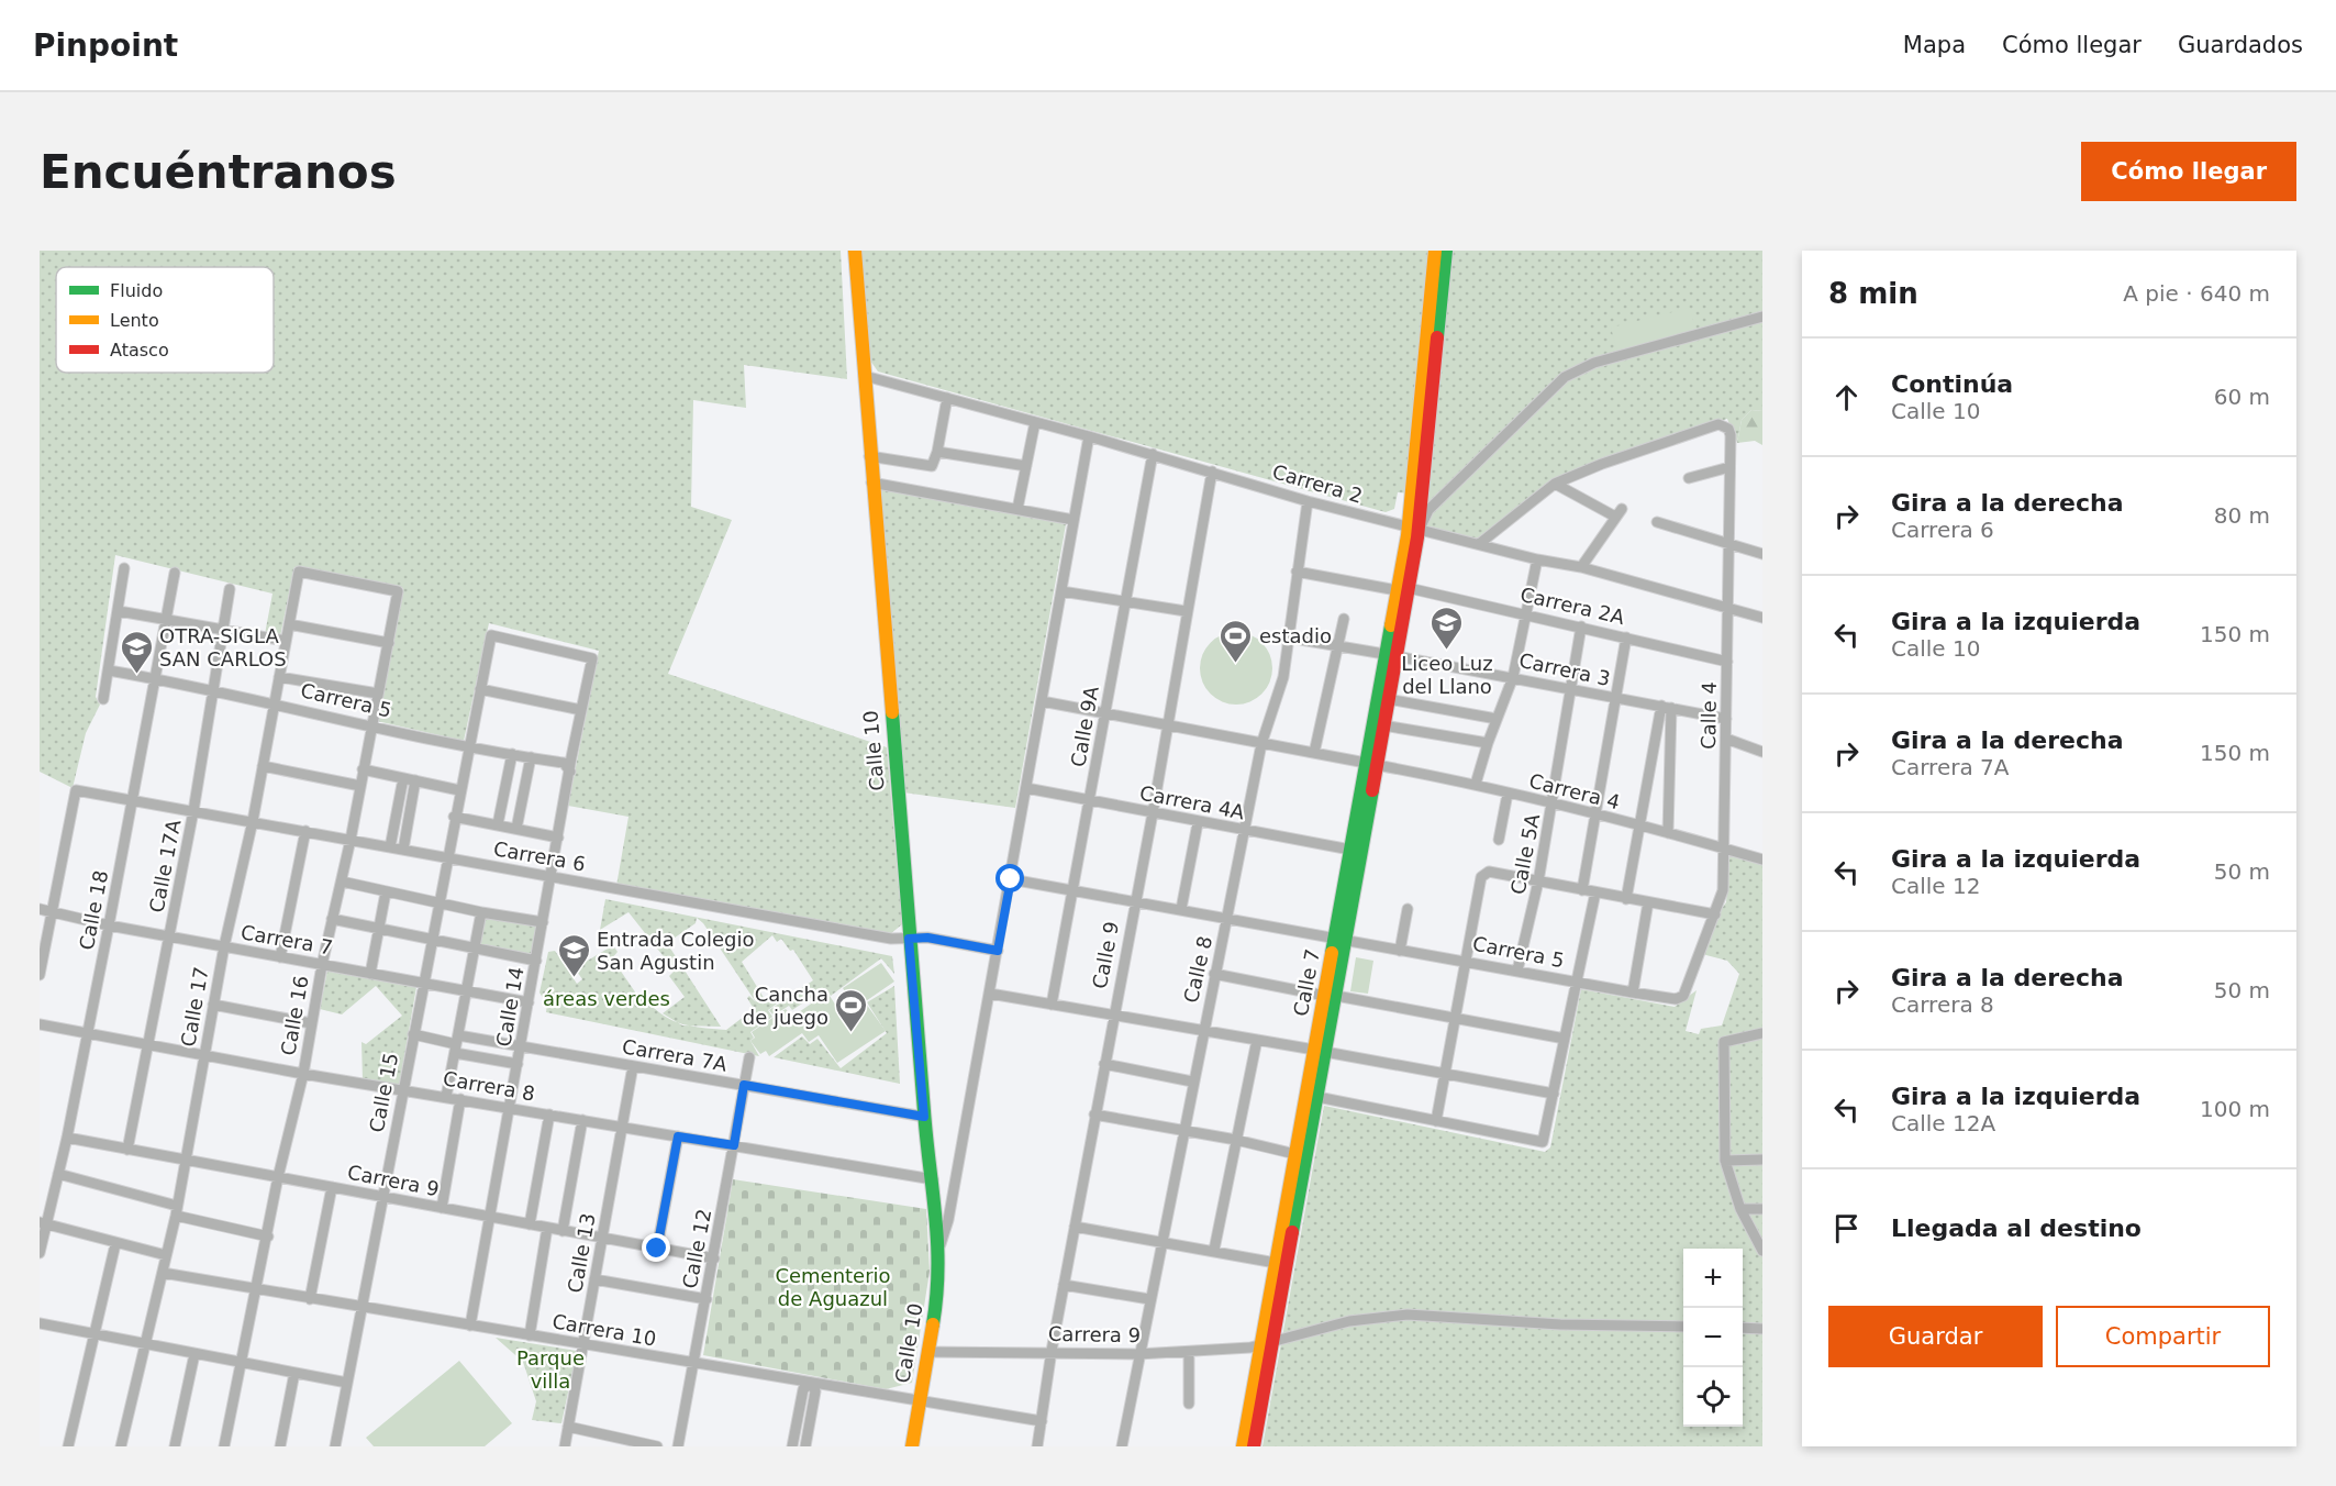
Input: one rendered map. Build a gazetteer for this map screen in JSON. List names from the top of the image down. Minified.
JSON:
{"streets":{"main road":["Calle 10","Calle 7"],"street":["Carrera 2","Carrera 2A","Carrera 3","Carrera 5","Calle 4","Calle 9A","Carrera 4","Carrera 4A","Calle 5A","Carrera 6","Calle 17A","Calle 18","Carrera 7","Calle 9","Calle 8","Calle 17","Calle 14","Calle 16","Carrera 7A","Carrera 8","Calle 15","Carrera 9","Calle 12","Calle 13","Carrera 10"]},"crossings":[["Carrera 2","Calle 4"],["Carrera 2","Calle 9A"],["Carrera 2","Calle 10"],["Carrera 2","Calle 9"],["Carrera 2","Calle 8"],["Carrera 2","Calle 7"],["Carrera 2A","Calle 4"],["Carrera 2A","Calle 5A"],["Carrera 2A","Calle 8"],["Carrera 2A","Calle 7"],["Carrera 3","Calle 4"],["Carrera 3","Calle 5A"],["Carrera 3","Calle 8"],["Carrera 3","Calle 7"],["Carrera 5","Calle 4"],["Carrera 5","Calle 5A"],["Carrera 5","Calle 17A"],["Carrera 5","Calle 18"],["Carrera 5","Calle 7"],["Carrera 5","Calle 17"],["Carrera 5","Calle 14"],["Carrera 5","Calle 16"],["Carrera 5","Calle 15"],["Calle 4","Carrera 4"],["Calle 9A","Carrera 4"],["Calle 9A","Carrera 4A"],["Calle 10","Carrera 4"],["Calle 10","Carrera 4A"],["Calle 10","Carrera 6"],["Calle 10","Carrera 7A"],["Calle 10","Carrera 8"],["Calle 10","Carrera 9"],["Calle 10","Carrera 10"],["Carrera 4","Calle 5A"],["Carrera 4","Calle 9"],["Carrera 4","Calle 8"],["Carrera 4","Calle 7"],["Carrera 4A","Calle 9"],["Carrera 4A","Calle 8"],["Carrera 4A","Calle 7"],["Carrera 6","Calle 17A"],["Carrera 6","Calle 18"],["Carrera 6","Carrera 7"],["Carrera 6","Calle 17"],["Carrera 6","Calle 14"],["Carrera 6","Calle 16"],["Carrera 6","Calle 15"],["Calle 17A","Carrera 7"],["Calle 17A","Carrera 8"],["Calle 17A","Carrera 9"],["Calle 18","Carrera 7"],["Calle 18","Carrera 8"],["Calle 18","Carrera 9"],["Carrera 7","Calle 17"],["Carrera 7","Calle 14"],["Carrera 7","Calle 16"],["Carrera 7","Calle 15"],["Calle 9","Carrera 9"],["Calle 9","Carrera 10"],["Calle 8","Carrera 9"],["Calle 7","Carrera 9"],["Calle 17","Calle 16"],["Calle 17","Carrera 8"],["Calle 17","Carrera 9"],["Calle 17","Carrera 10"],["Calle 14","Carrera 7A"],["Calle 14","Carrera 8"],["Calle 14","Calle 15"],["Calle 14","Carrera 9"],["Calle 14","Carrera 10"],["Calle 16","Carrera 8"],["Calle 16","Carrera 9"],["Calle 16","Carrera 10"],["Carrera 7A","Calle 15"],["Carrera 7A","Calle 12"],["Carrera 7A","Calle 13"],["Carrera 8","Calle 15"],["Carrera 8","Calle 12"],["Carrera 8","Calle 13"],["Calle 15","Carrera 9"],["Calle 15","Carrera 10"],["Carrera 9","Calle 12"],["Carrera 9","Calle 13"],["Calle 12","Carrera 10"],["Calle 13","Carrera 10"]],"parks":["áreas verdes","Cementerio de Aguazul","Parque villa"],"places":{"school or university":["Liceo Luz del Llano","OTRA-SIGLA SAN CARLOS","Entrada Colegio San Agustin"],"sports":["estadio","Cancha de juego"]},"legend":["Fluido","Lento","Atasco"],"page":{"header":"Pinpoint","nav":["Mapa","Cómo llegar","Guardados"],"buttons":["Cómo llegar",["Guardar","Compartir"]],"title":"Encuéntranos","heading":["8 min","A pie · 640 m"],"list":[["Continúa","Calle 10","60 m"],["Gira a la derecha","Carrera 6","80 m"],["Gira a la izquierda","Calle 10","150 m"],["Gira a la derecha","Carrera 7A","150 m"],["Gira a la izquierda","Calle 12","50 m"],["Gira a la derecha","Carrera 8","50 m"],["Gira a la izquierda","Calle 12A","100 m"],"Llegada al destino"],"map_buttons":["+","−"]}}
